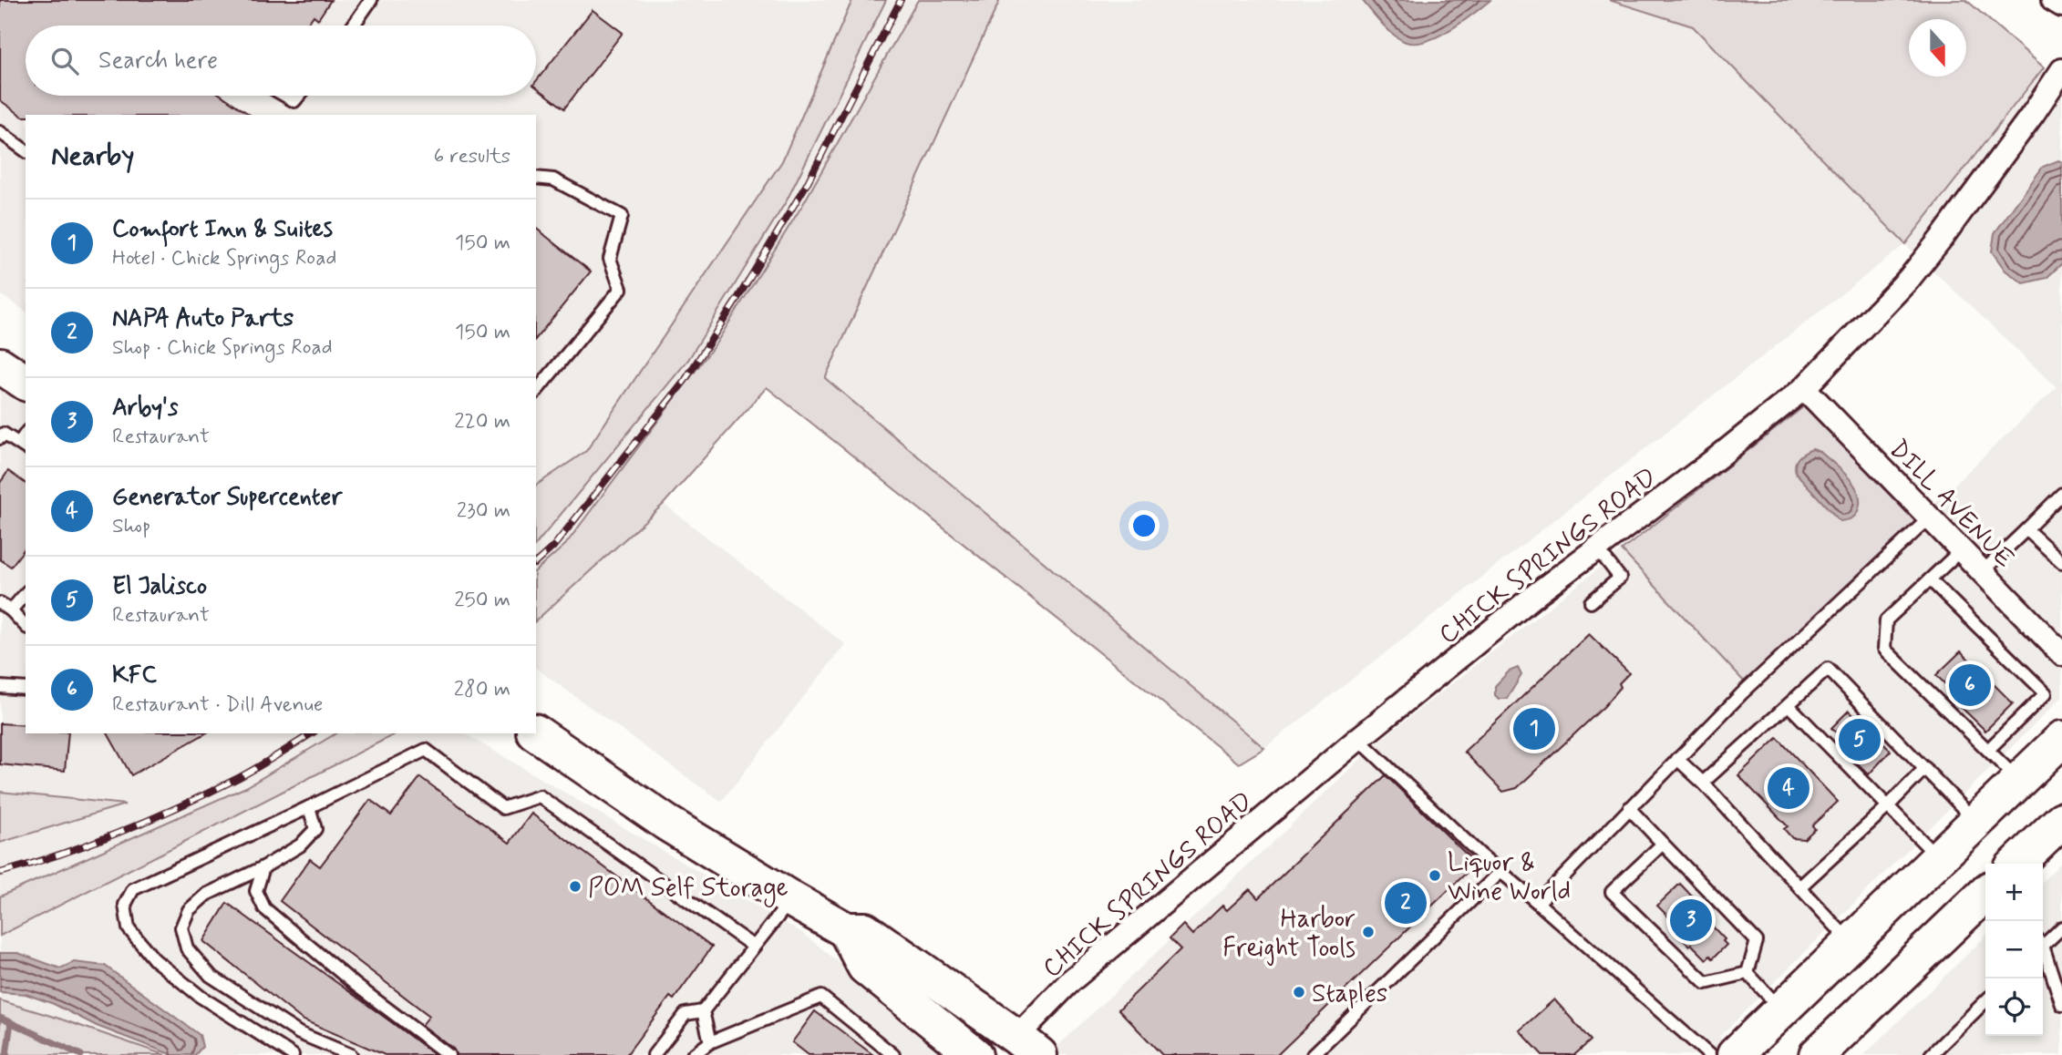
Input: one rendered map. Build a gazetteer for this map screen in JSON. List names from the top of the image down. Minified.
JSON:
{"streets":{"street":["DILL AVENUE","CHICK SPRINGS ROAD"]},"crossings":[["DILL AVENUE","CHICK SPRINGS ROAD"]],"places":["Liquor & Wine World","POM Self Storage","Harbor Freight Tools","Staples"],"north":"bottom","page":{"search":"Search here","heading":["Nearby","6 results"],"list":[{"mark":"1","name":"Comfort Inn & Suites","note":"Hotel · Chick Springs Road","value":"150 m"},{"mark":"2","name":"NAPA Auto Parts","note":"Shop · Chick Springs Road","value":"150 m"},{"mark":"3","name":"Arby's","note":"Restaurant","value":"220 m"},{"mark":"4","name":"Generator Supercenter","note":"Shop","value":"230 m"},{"mark":"5","name":"El Jalisco","note":"Restaurant","value":"250 m"},{"mark":"6","name":"KFC","note":"Restaurant · Dill Avenue","value":"280 m"}],"pins":["6","1","5","4","2","3"],"map_buttons":["+","−"]}}
